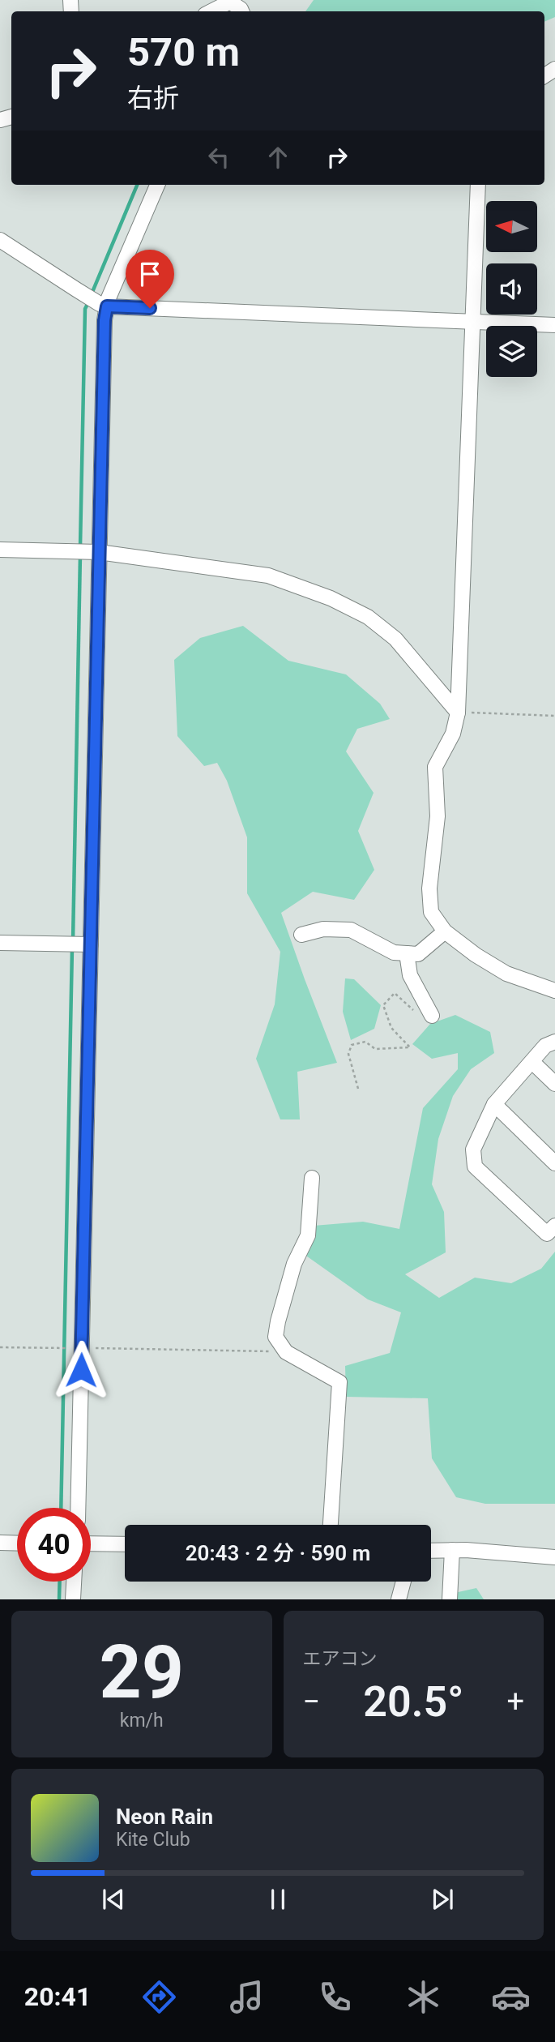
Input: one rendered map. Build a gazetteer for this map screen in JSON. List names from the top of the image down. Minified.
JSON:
{"north":"left","page":{"turn":["570 m","右折"],"limit":"40","trip":"20:43 · 2 分 · 590 m","tile":[["29","km/h"],"エアコン"],"heat":["−","20.5°","+"],"song":["Neon Rain","Kite Club"],"tabs":"20:41"}}
